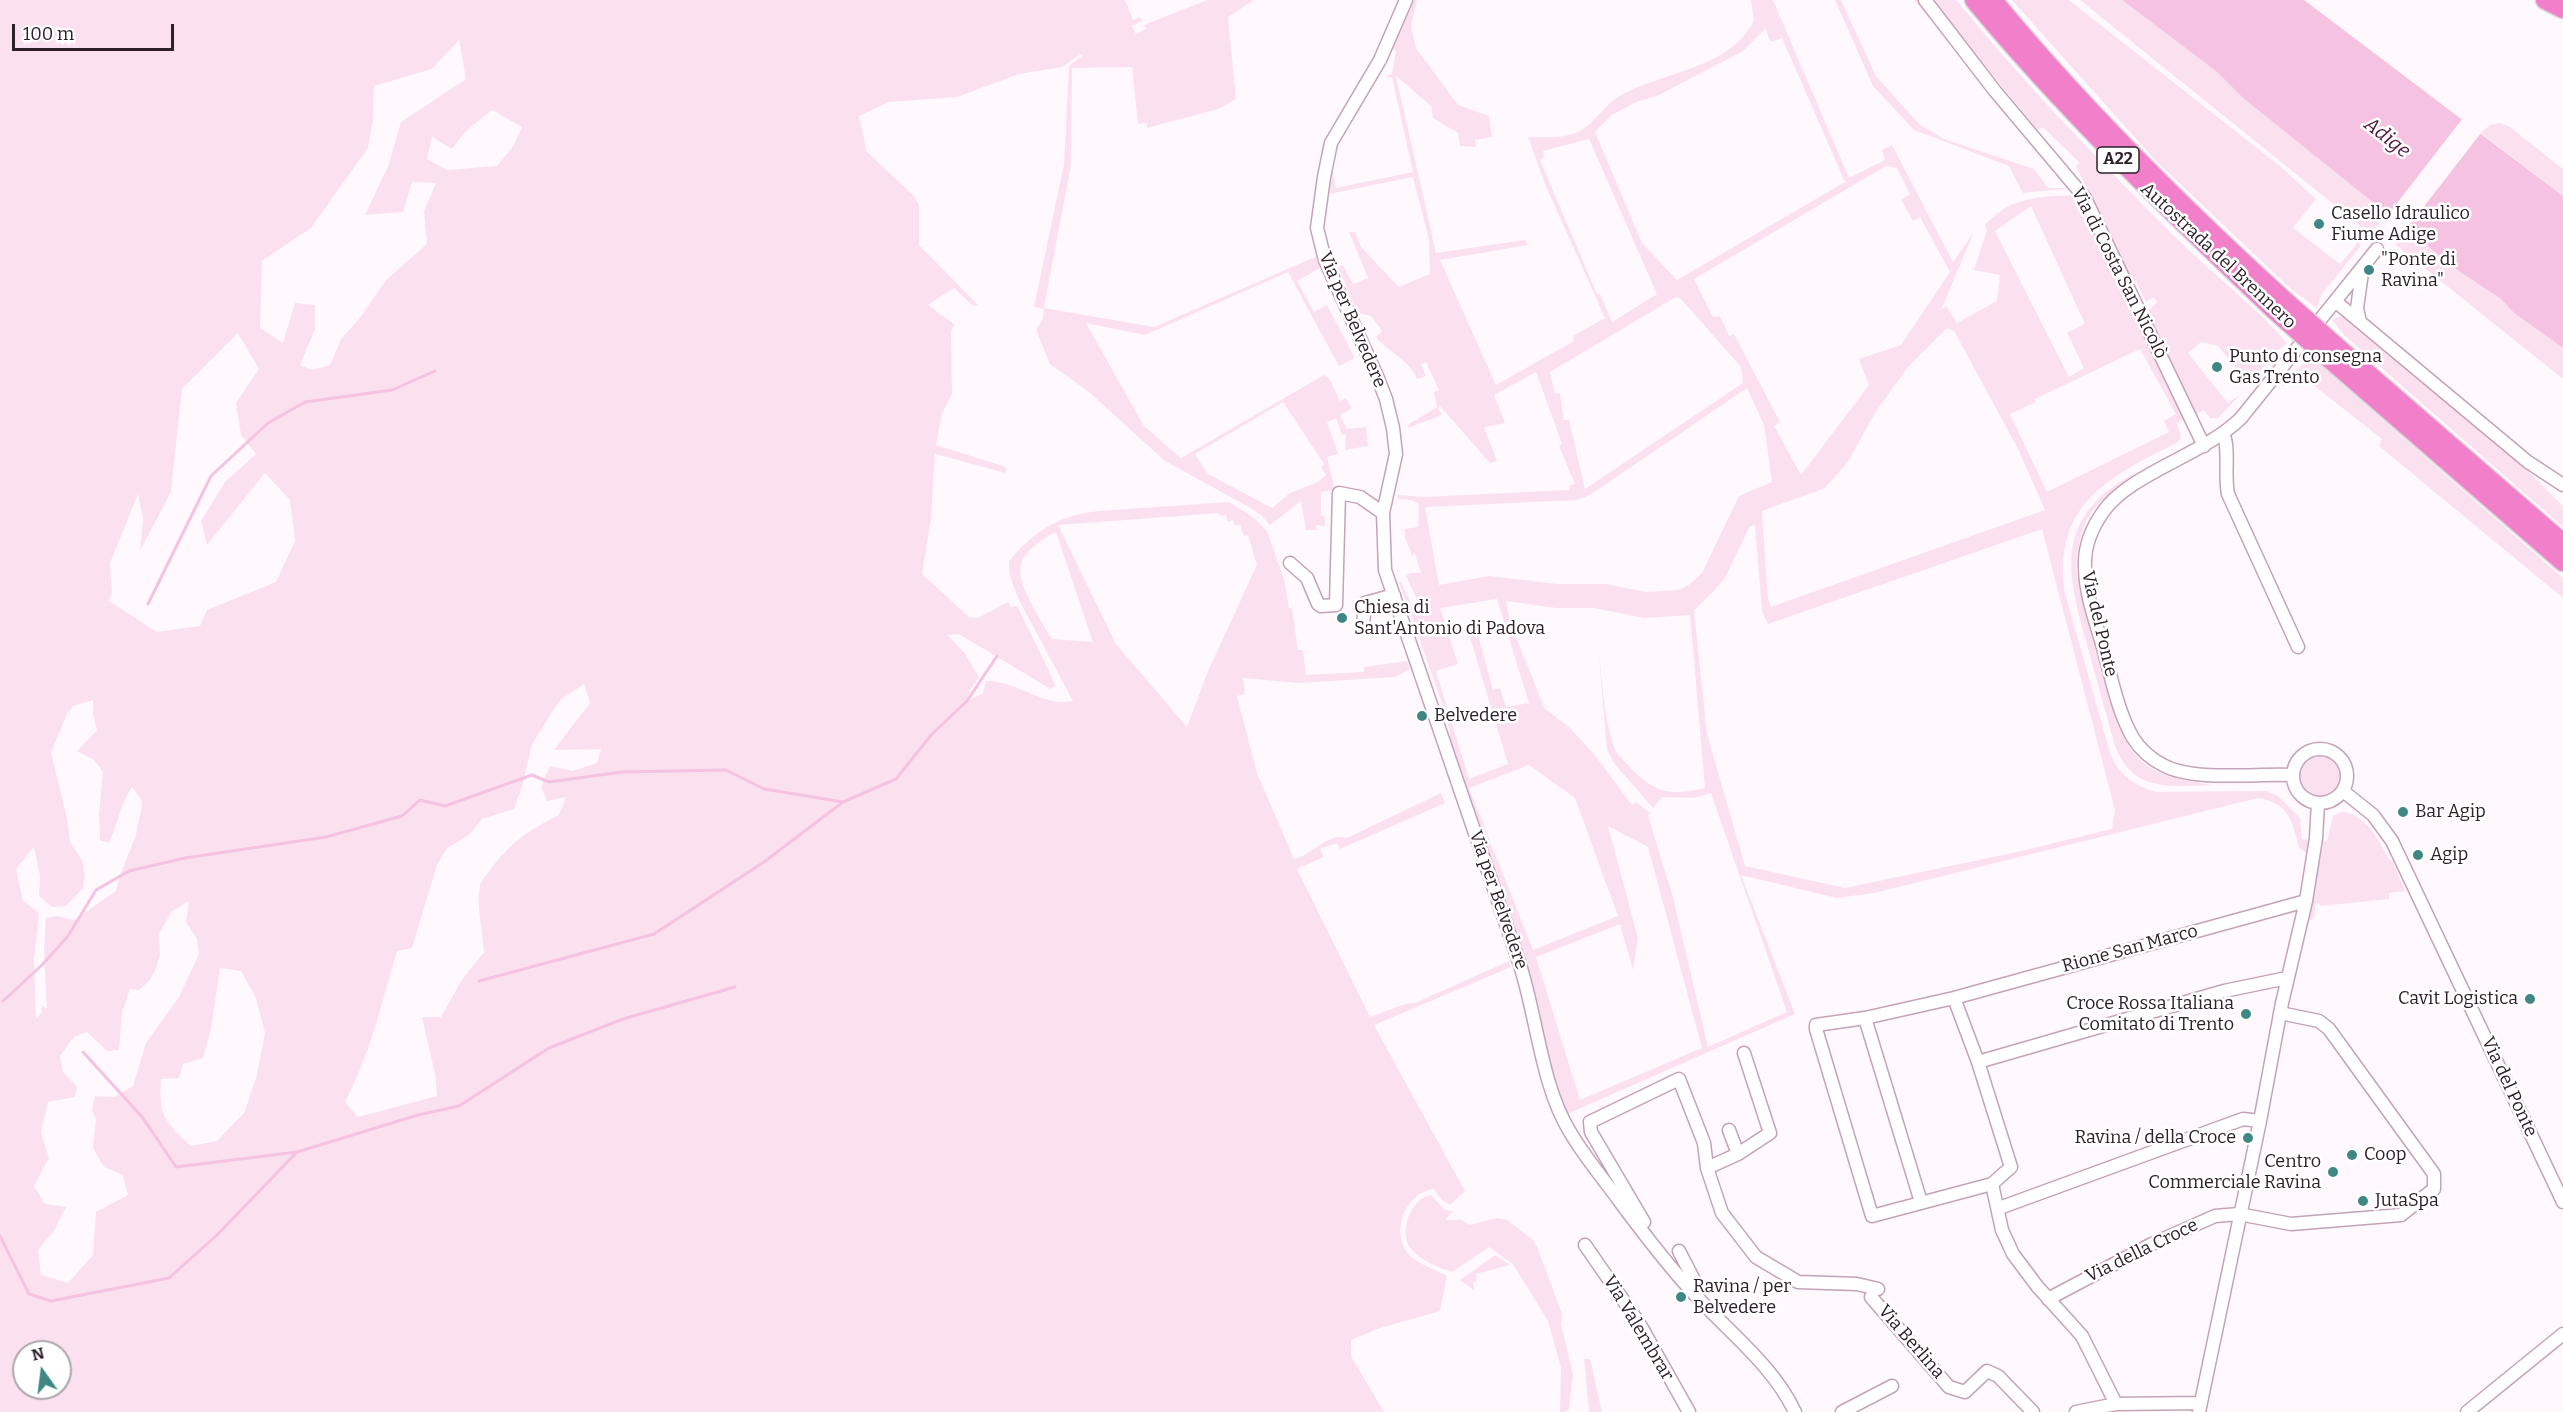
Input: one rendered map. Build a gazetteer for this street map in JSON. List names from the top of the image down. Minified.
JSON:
{"streets":{"highway":["A22","Autostrada del Brennero"],"street":["Via di Costa San Nicolò","Via per Belvedere","Via del Ponte","Rione San Marco","Via della Croce","Via Valembrar","Via Berlina"]},"crossings":[["Via di Costa San Nicolò","Via del Ponte"],["Via per Belvedere","Via Berlina"]],"water":["Adige"],"places":["Casello Idraulico Fiume Adige","\"Ponte di Ravina\"","Punto di consegna Gas Trento","Chiesa di Sant'Antonio di Padova","Belvedere","Bar Agip","Agip","Cavit Logistica","Croce Rossa Italiana Comitato di Trento","Ravina / della Croce","Coop","Centro Commerciale Ravina","JutaSpa","Ravina / per Belvedere"],"scale_bar":"100 m","north":"top"}
